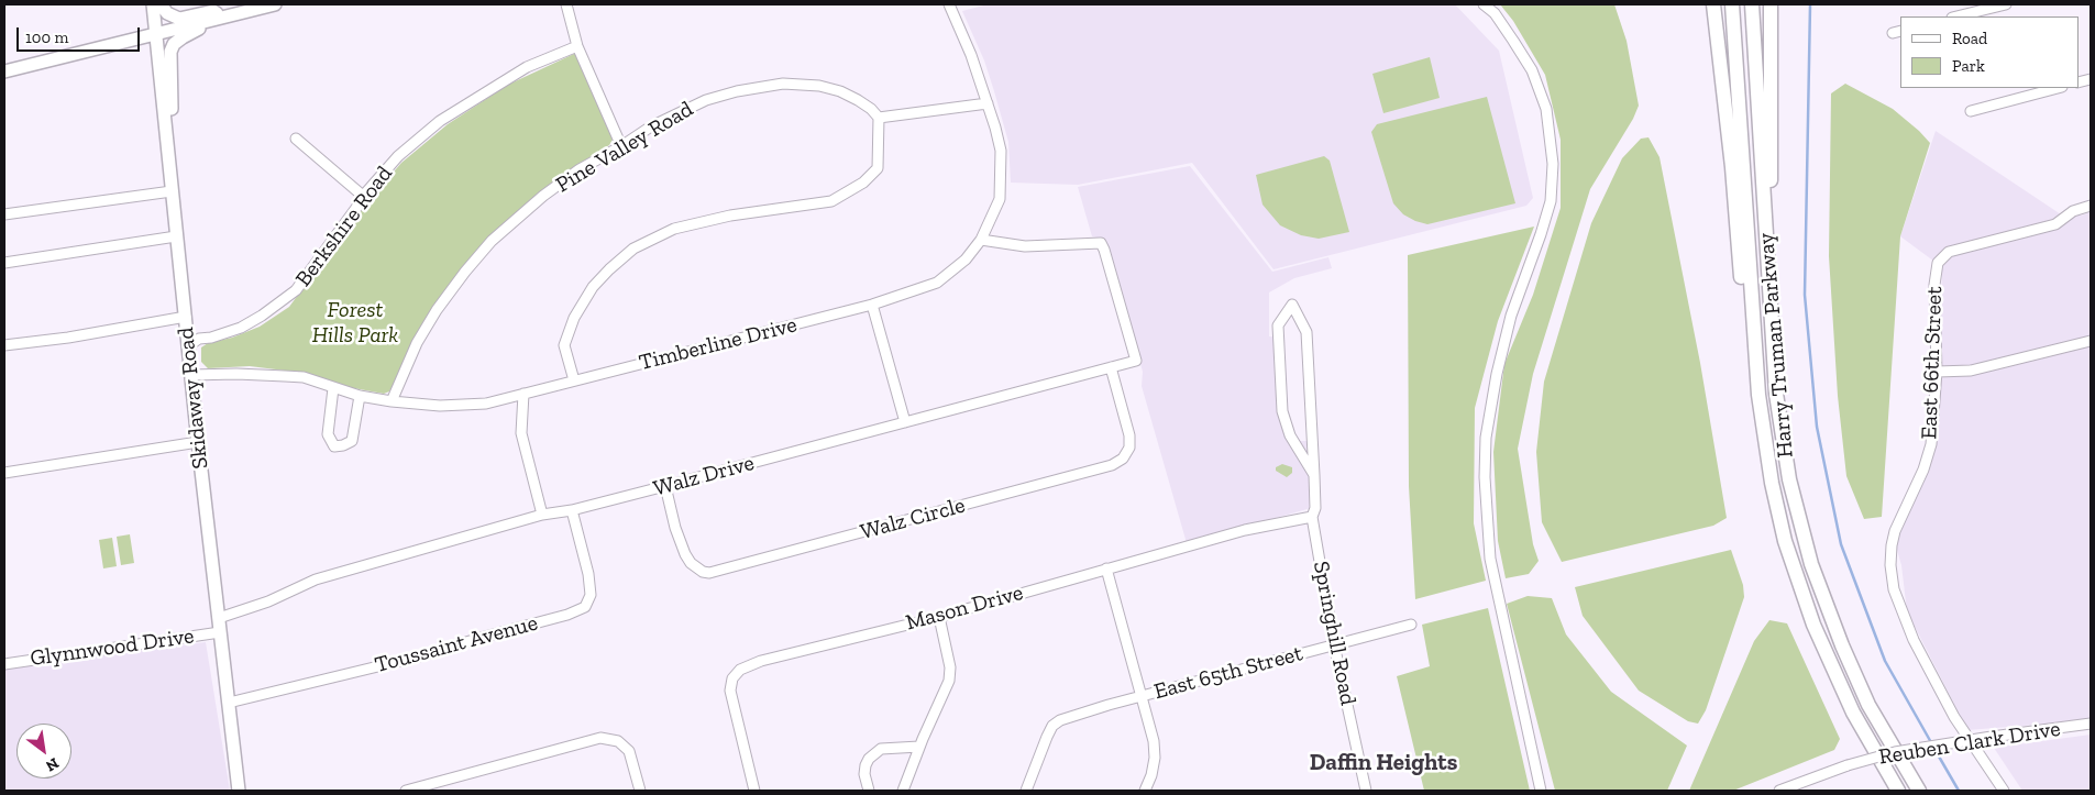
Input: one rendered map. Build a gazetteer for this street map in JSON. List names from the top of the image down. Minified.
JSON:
{"streets":{"highway":["Harry Truman Parkway"],"main road":["Skidaway Road"],"street":["Pine Valley Road","Berkshire Road","Timberline Drive","East 66th Street","Walz Drive","Walz Circle","Mason Drive","Springhill Road","Toussaint Avenue","Glynnwood Drive","East 65th Street","Reuben Clark Drive"]},"crossings":[["Pine Valley Road","Timberline Drive"],["Berkshire Road","Skidaway Road"],["Timberline Drive","Skidaway Road"],["Timberline Drive","Walz Drive"],["Skidaway Road","Walz Drive"],["Skidaway Road","Toussaint Avenue"],["Skidaway Road","Glynnwood Drive"],["Walz Drive","Walz Circle"],["Walz Drive","Toussaint Avenue"],["Mason Drive","Springhill Road"],["Springhill Road","East 65th Street"]],"districts":["Daffin Heights"],"parks":["Forest Hills Park"],"legend":["Road","Park"],"scale_bar":"100 m","north":"bottom right"}
